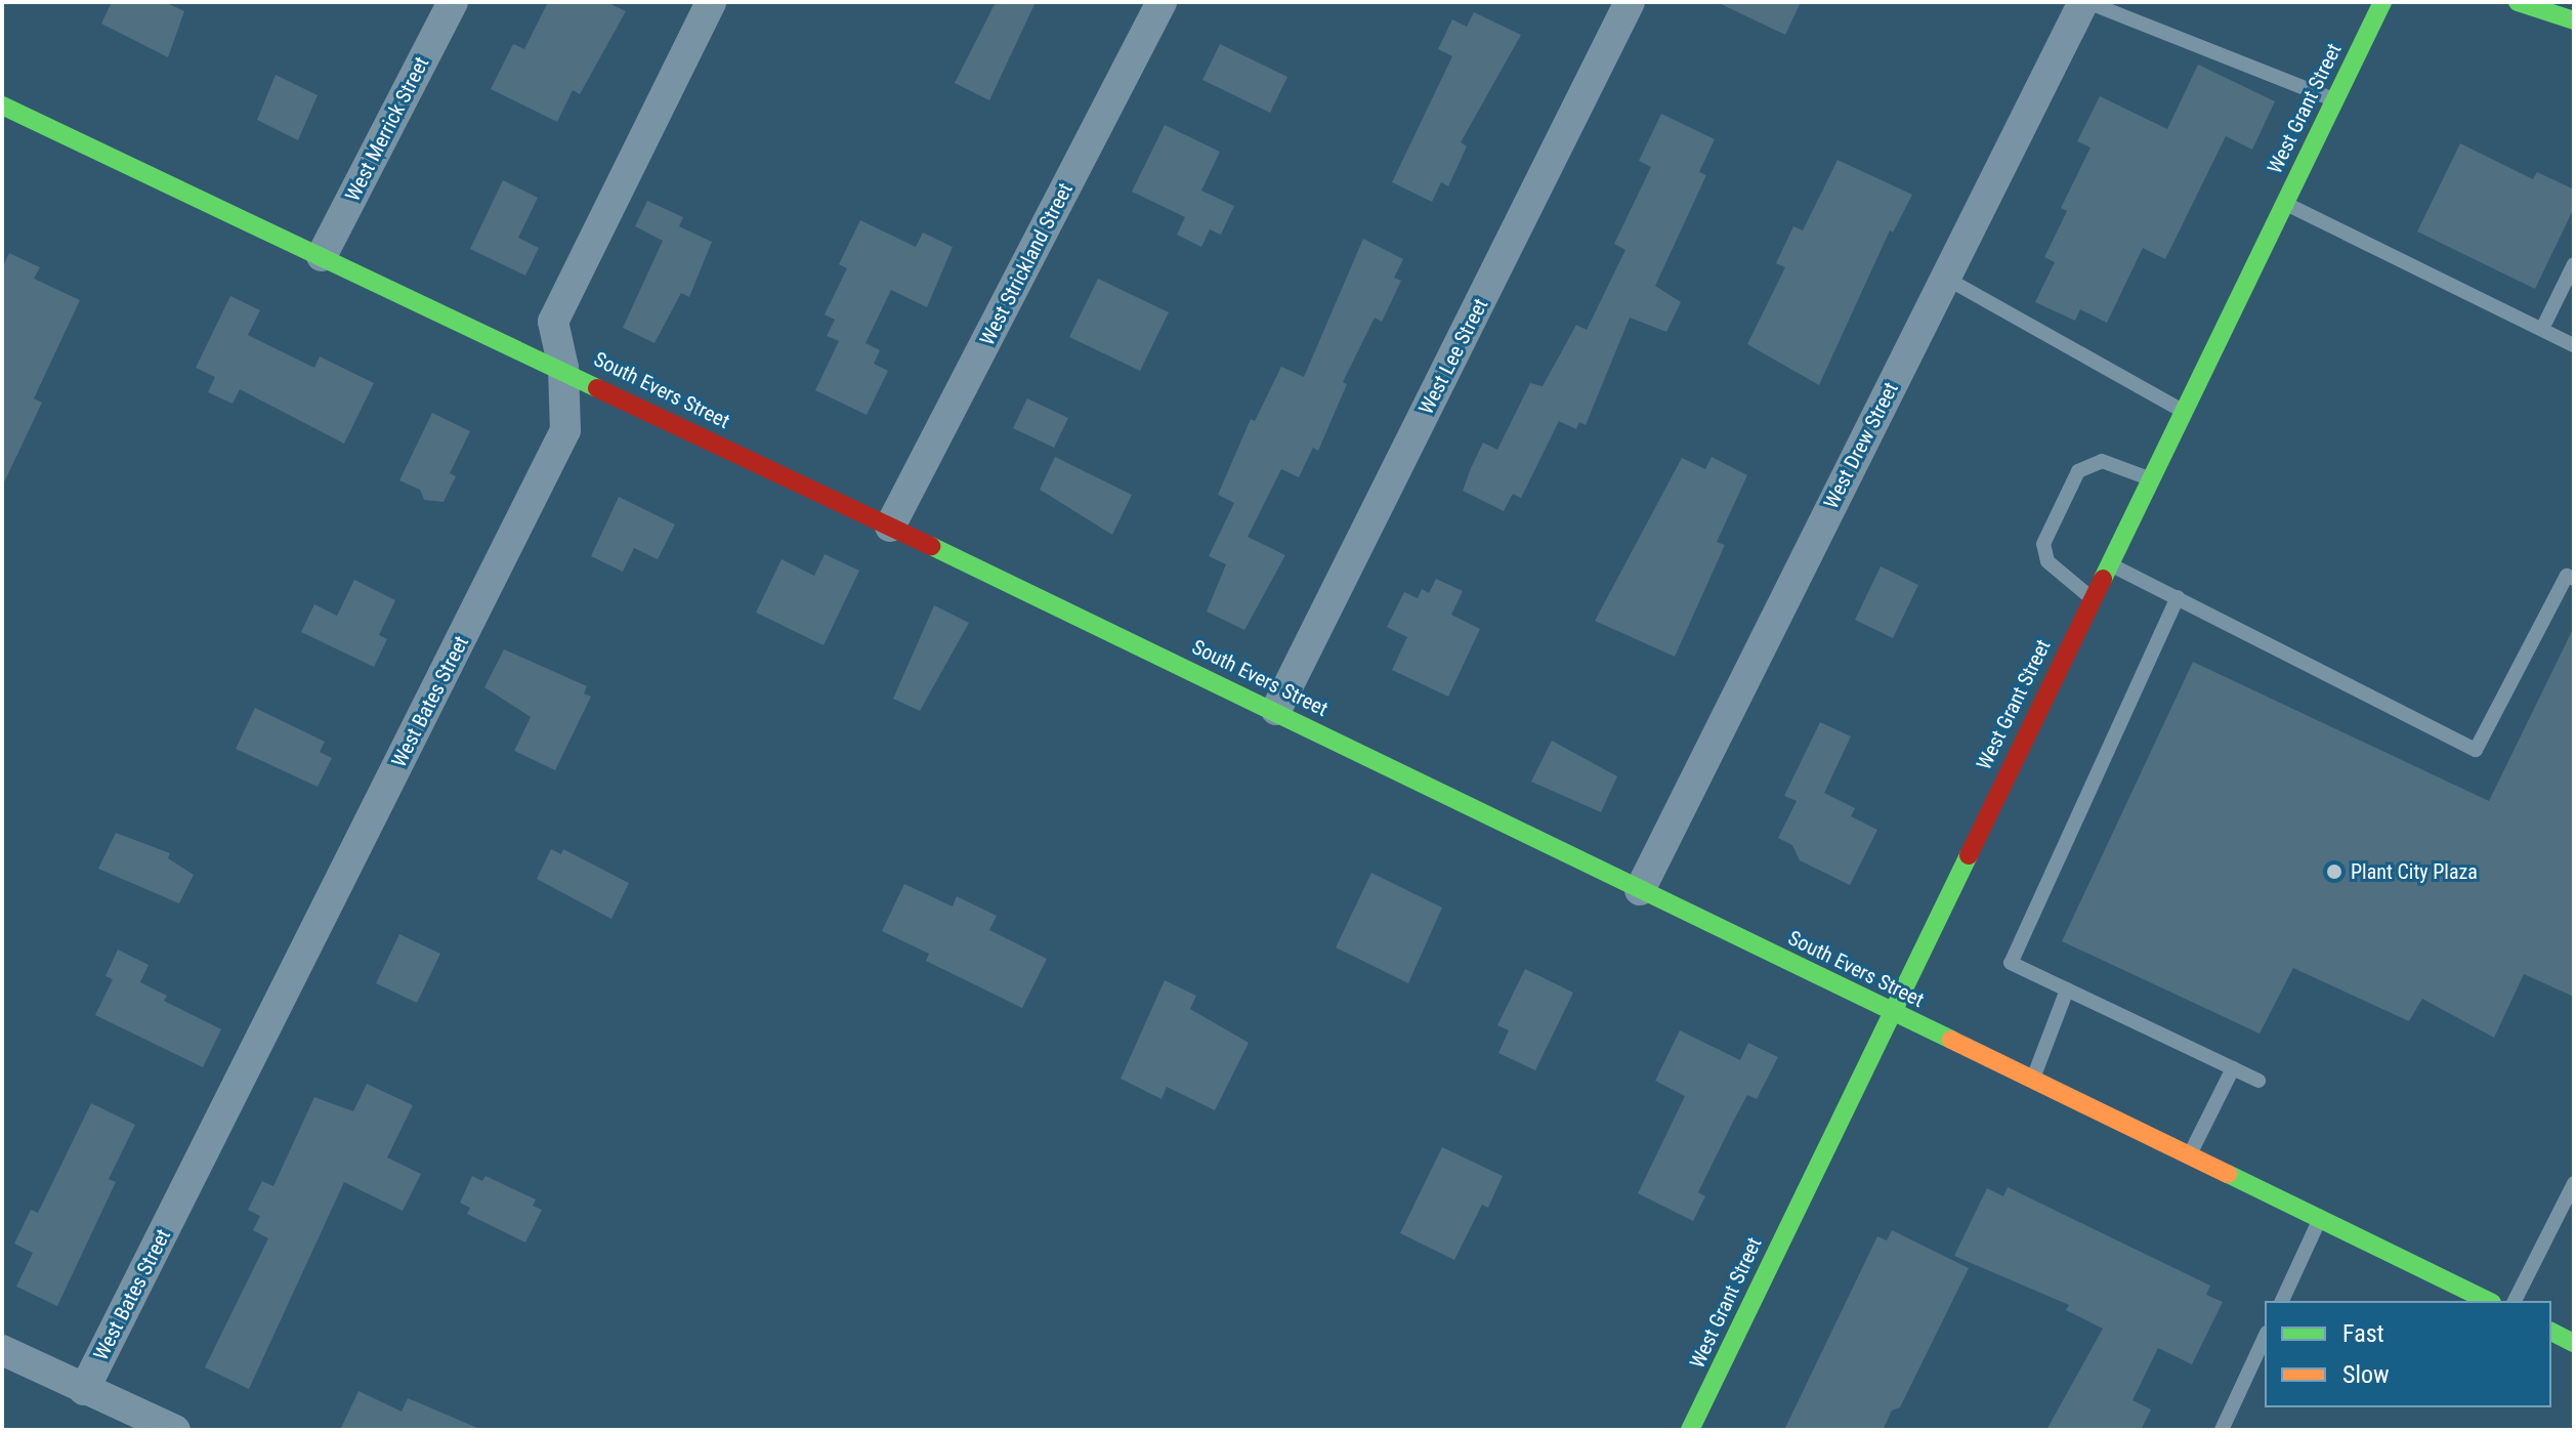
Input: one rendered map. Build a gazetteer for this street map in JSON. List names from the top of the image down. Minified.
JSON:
{"streets":{"street":["West Grant Street","West Merrick Street","West Strickland Street","West Lee Street","South Evers Street","West Drew Street","West Bates Street"]},"crossings":[["West Grant Street","South Evers Street"],["West Merrick Street","South Evers Street"],["West Strickland Street","South Evers Street"],["West Lee Street","South Evers Street"],["South Evers Street","West Drew Street"],["South Evers Street","West Bates Street"]],"places":["Plant City Plaza"],"legend":["Fast","Slow"]}
